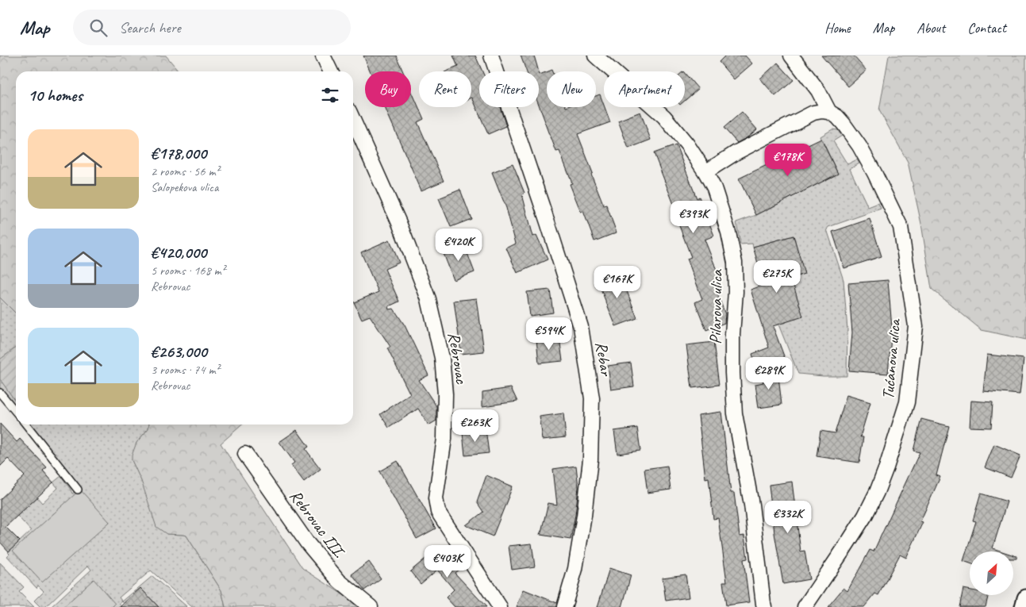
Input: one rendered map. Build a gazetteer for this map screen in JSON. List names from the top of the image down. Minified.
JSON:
{"streets":{"street":["Pilarova ulica","Rebrovac","Rebar","Tućanova ulica","Rebrovac III."]},"north":"top right","page":{"header":"Map","search":"Search here","nav":["Home","Map","About","Contact"],"chip":["Buy","Rent","Filters","New","Apartment"],"heading":"10 homes","list":[{"name":"€178,000","note":"2 rooms · 56 m² · Salopekova ulica"},{"name":"€420,000","note":"5 rooms · 168 m² · Rebrovac"},{"name":"€263,000","note":"3 rooms · 74 m² · Rebrovac"}],"price":["€178K","€393K","€420K","€275K","€167K","€594K","€289K","€263K","€332K","€403K"]}}
